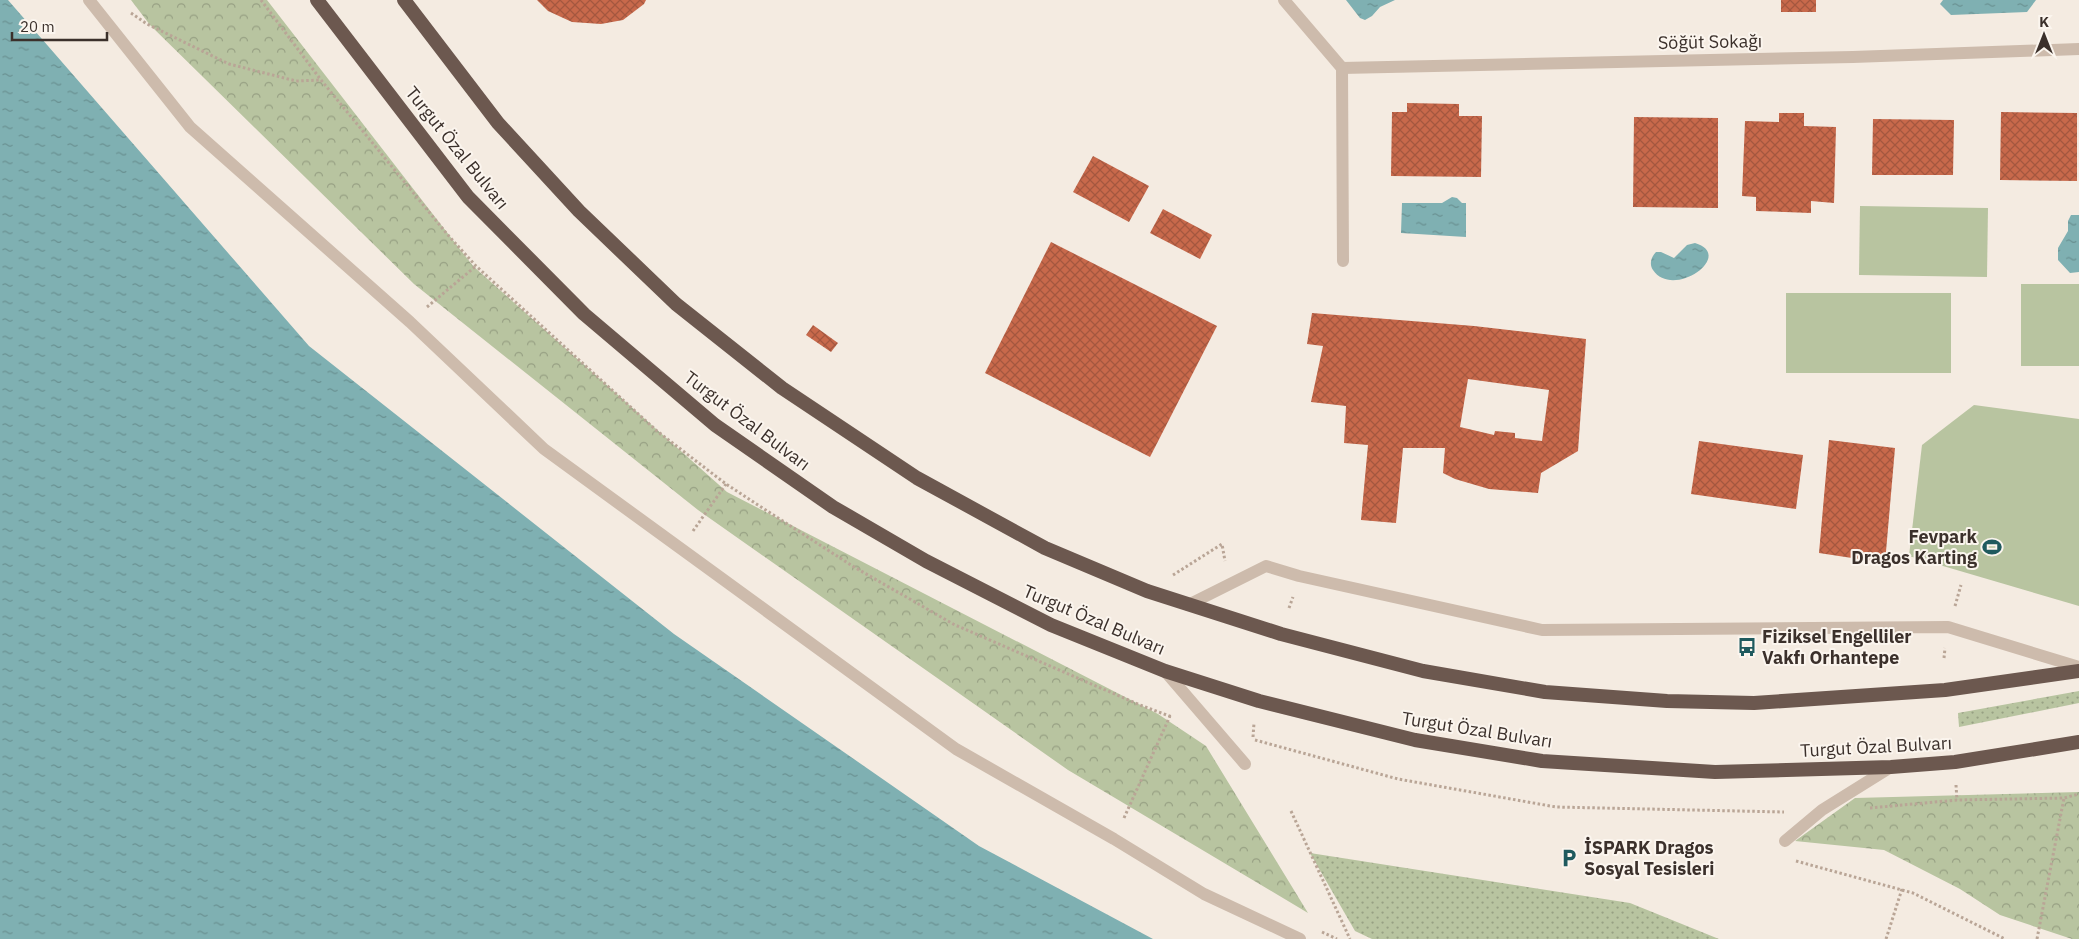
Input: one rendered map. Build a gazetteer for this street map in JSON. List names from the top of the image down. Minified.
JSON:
{"streets":{"highway":["Turgut Özal Bulvarı"],"street":["Söğüt Sokağı"]},"places":{"sports":["Fevpark Dragos Karting"],"bus stop":["Fiziksel Engelliler Vakfı Orhantepe"],"parking":["İSPARK Dragos Sosyal Tesisleri"]},"scale_bar":"20 m","north":"top"}
